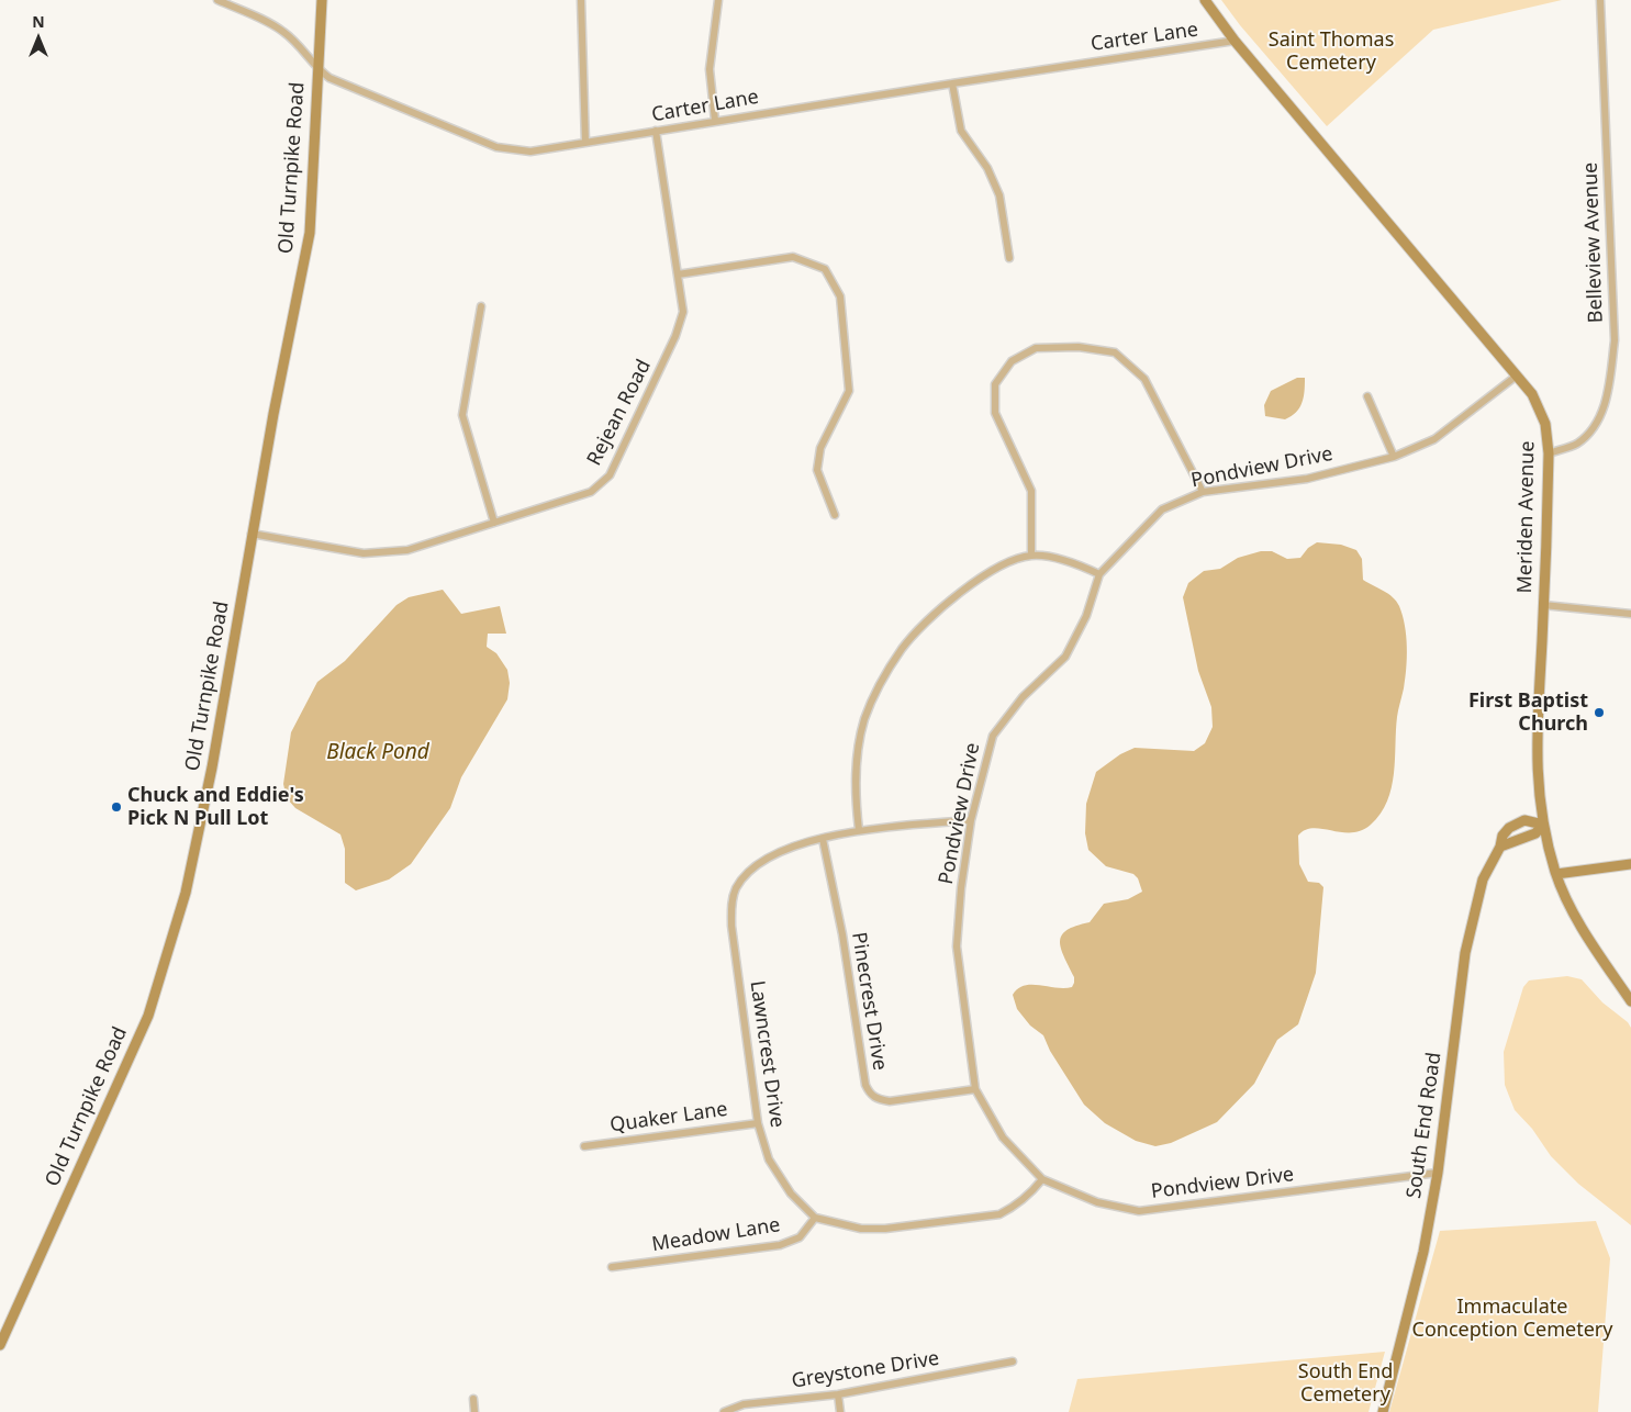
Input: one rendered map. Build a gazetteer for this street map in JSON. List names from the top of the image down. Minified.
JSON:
{"streets":{"main road":["Old Turnpike Road","Meriden Avenue","South End Road"],"street":["Carter Lane","Belleview Avenue","Rejean Road","Pondview Drive","Pinecrest Drive","Lawncrest Drive","Quaker Lane","Meadow Lane","Greystone Drive"]},"crossings":[["Carter Lane","Old Turnpike Road"],["Carter Lane","Rejean Road"],["Carter Lane","Meriden Avenue"],["Old Turnpike Road","Rejean Road"],["Belleview Avenue","Meriden Avenue"],["Pondview Drive","Meriden Avenue"],["Pondview Drive","Pinecrest Drive"],["Pondview Drive","Lawncrest Drive"],["Pondview Drive","South End Road"],["Meriden Avenue","South End Road"],["Pinecrest Drive","Lawncrest Drive"],["Lawncrest Drive","Quaker Lane"],["Lawncrest Drive","Meadow Lane"]],"water":["Black Pond"],"parks":["Saint Thomas Cemetery","Immaculate Conception Cemetery","South End Cemetery"],"places":["First Baptist Church","Chuck and Eddie's Pick N Pull Lot"],"north":"top"}
